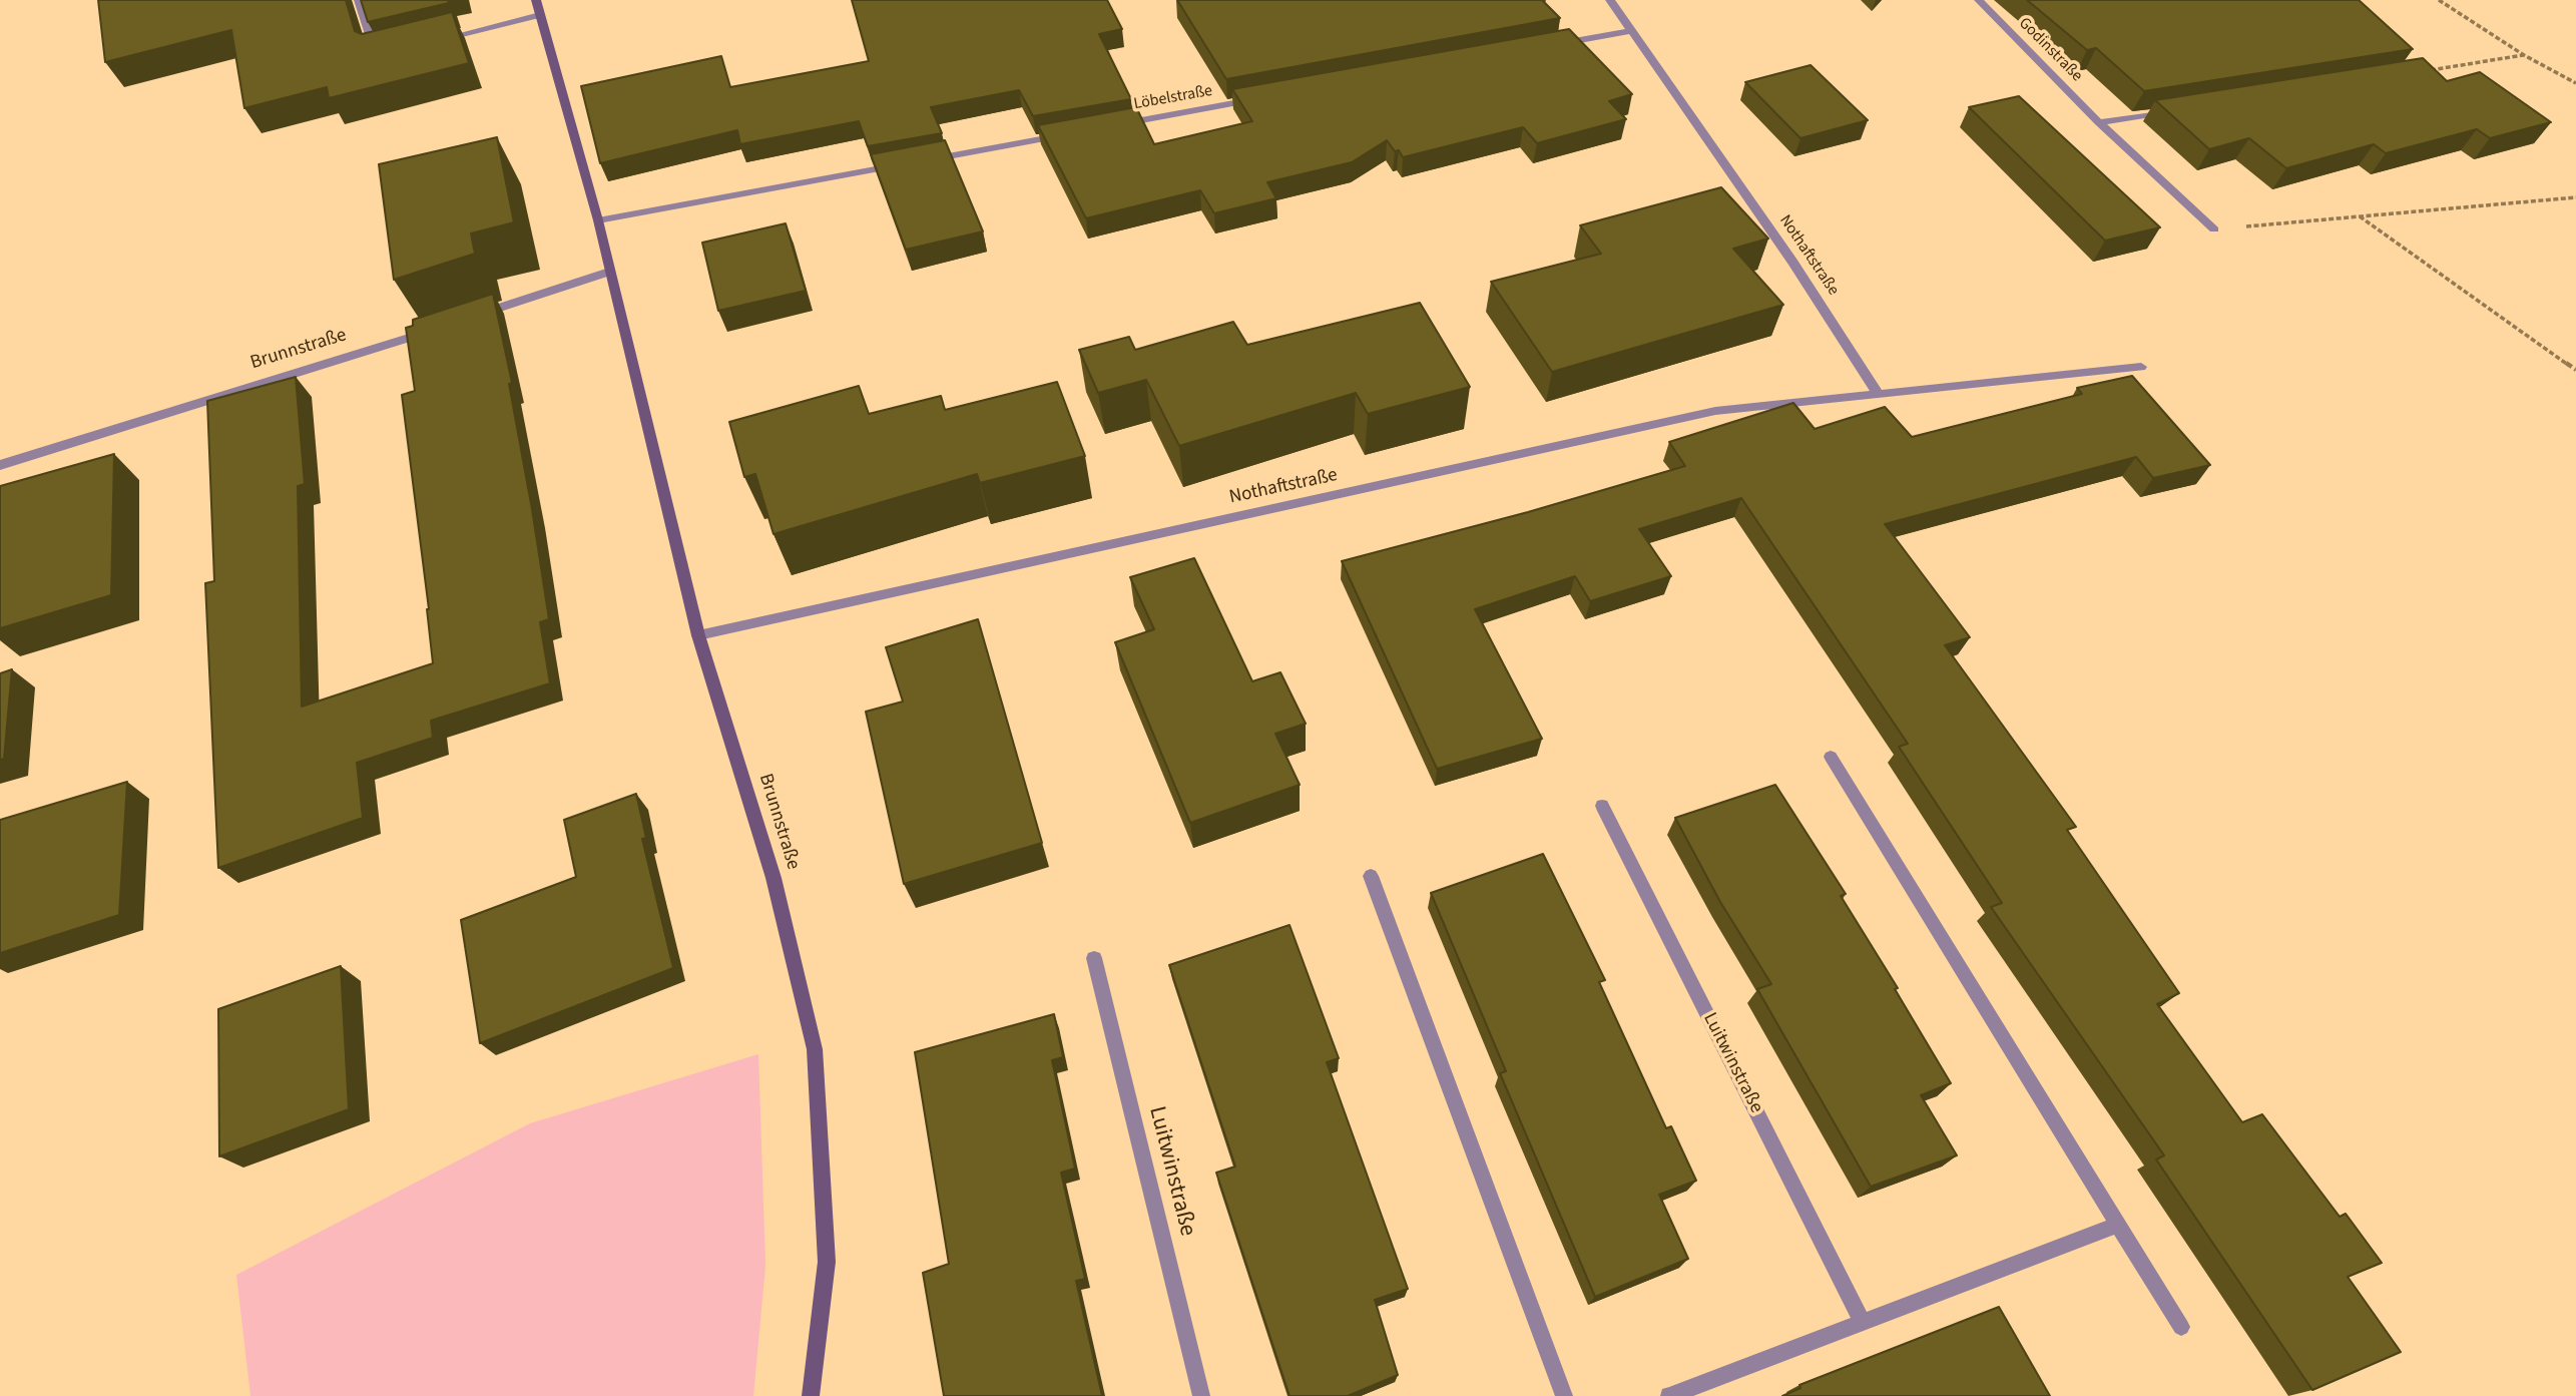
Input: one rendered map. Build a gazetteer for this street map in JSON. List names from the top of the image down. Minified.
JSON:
{"streets":{"street":["Godinstraße","Löbelstraße","Nothaftstraße","Brunnstraße","Luitwinstraße"]},"crossings":[["Nothaftstraße","Brunnstraße"]]}
